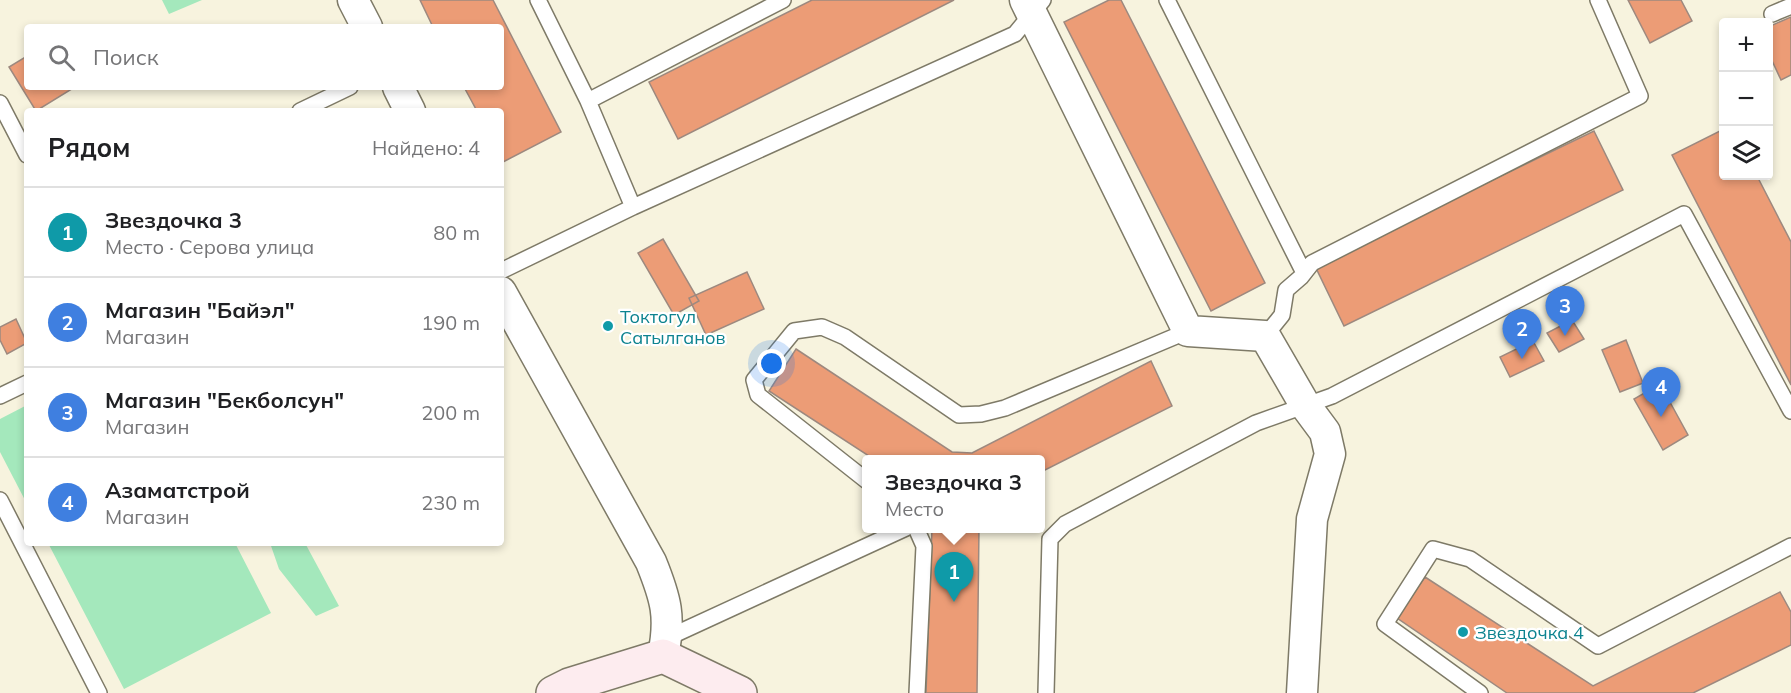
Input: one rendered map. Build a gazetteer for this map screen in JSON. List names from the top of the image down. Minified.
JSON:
{"places":["Токтогул Сатылганов","Звездочка 4"],"page":{"map_buttons":["+","−"],"search":"Поиск","heading":["Рядом","Найдено: 4"],"list":[{"mark":"1","name":"Звездочка 3","note":"Место · Серова улица","value":"80 m"},{"mark":"2","name":"Магазин \"Байэл\"","note":"Магазин","value":"190 m"},{"mark":"3","name":"Магазин \"Бекболсун\"","note":"Магазин","value":"200 m"},{"mark":"4","name":"Азаматстрой","note":"Магазин","value":"230 m"}],"pins":["3","2","4","1"],"popup":["Звездочка 3","Место"]}}
